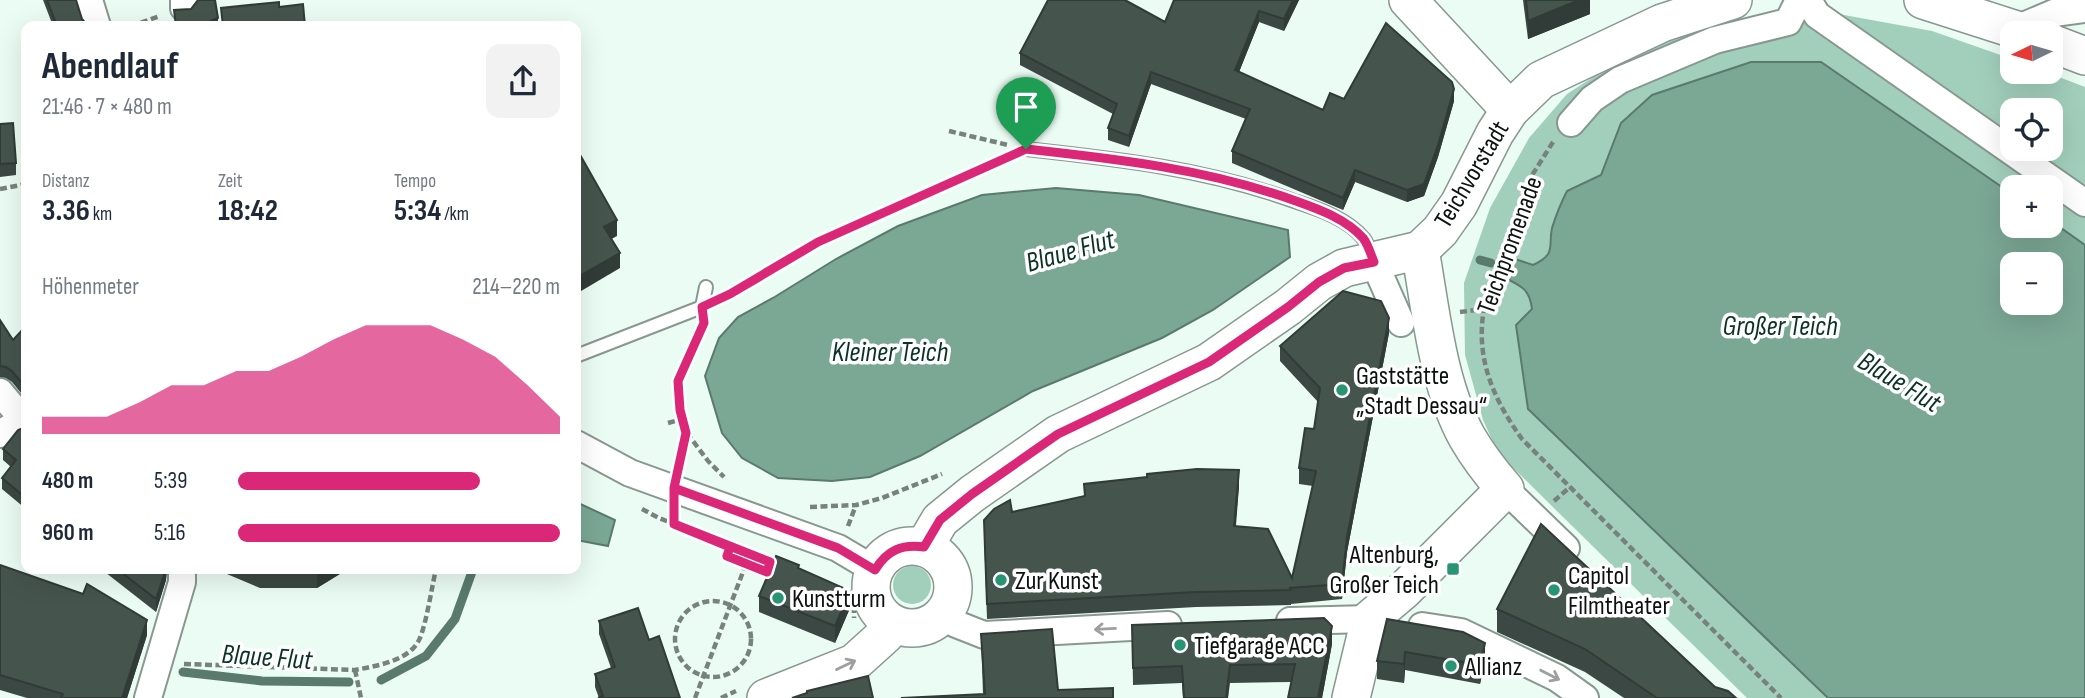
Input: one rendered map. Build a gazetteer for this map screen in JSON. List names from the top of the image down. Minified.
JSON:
{"streets":{"street":["Teichvorstadt"],"path":["Teichpromenade"]},"water":["Blaue Flut","Großer Teich","Kleiner Teich"],"places":{"other":["Gaststätte „Stadt Dessau“","Zur Kunst","Capitol Filmtheater","Kunstturm","Tiefgarage ACC","Allianz"],"transit":["Altenburg, Großer Teich"]},"north":"left","page":{"map_buttons":["+","−"],"heading":["Abendlauf","21:46 · 7 × 480 m"],"stats":[["Distanz","3.36 km"],["Zeit","18:42"],["Tempo","5:34 /km"]],"chart":["Höhenmeter","214–220 m"],"list":[{"name":"480 m","note":"5:39"},{"name":"960 m","note":"5:16"}]}}
